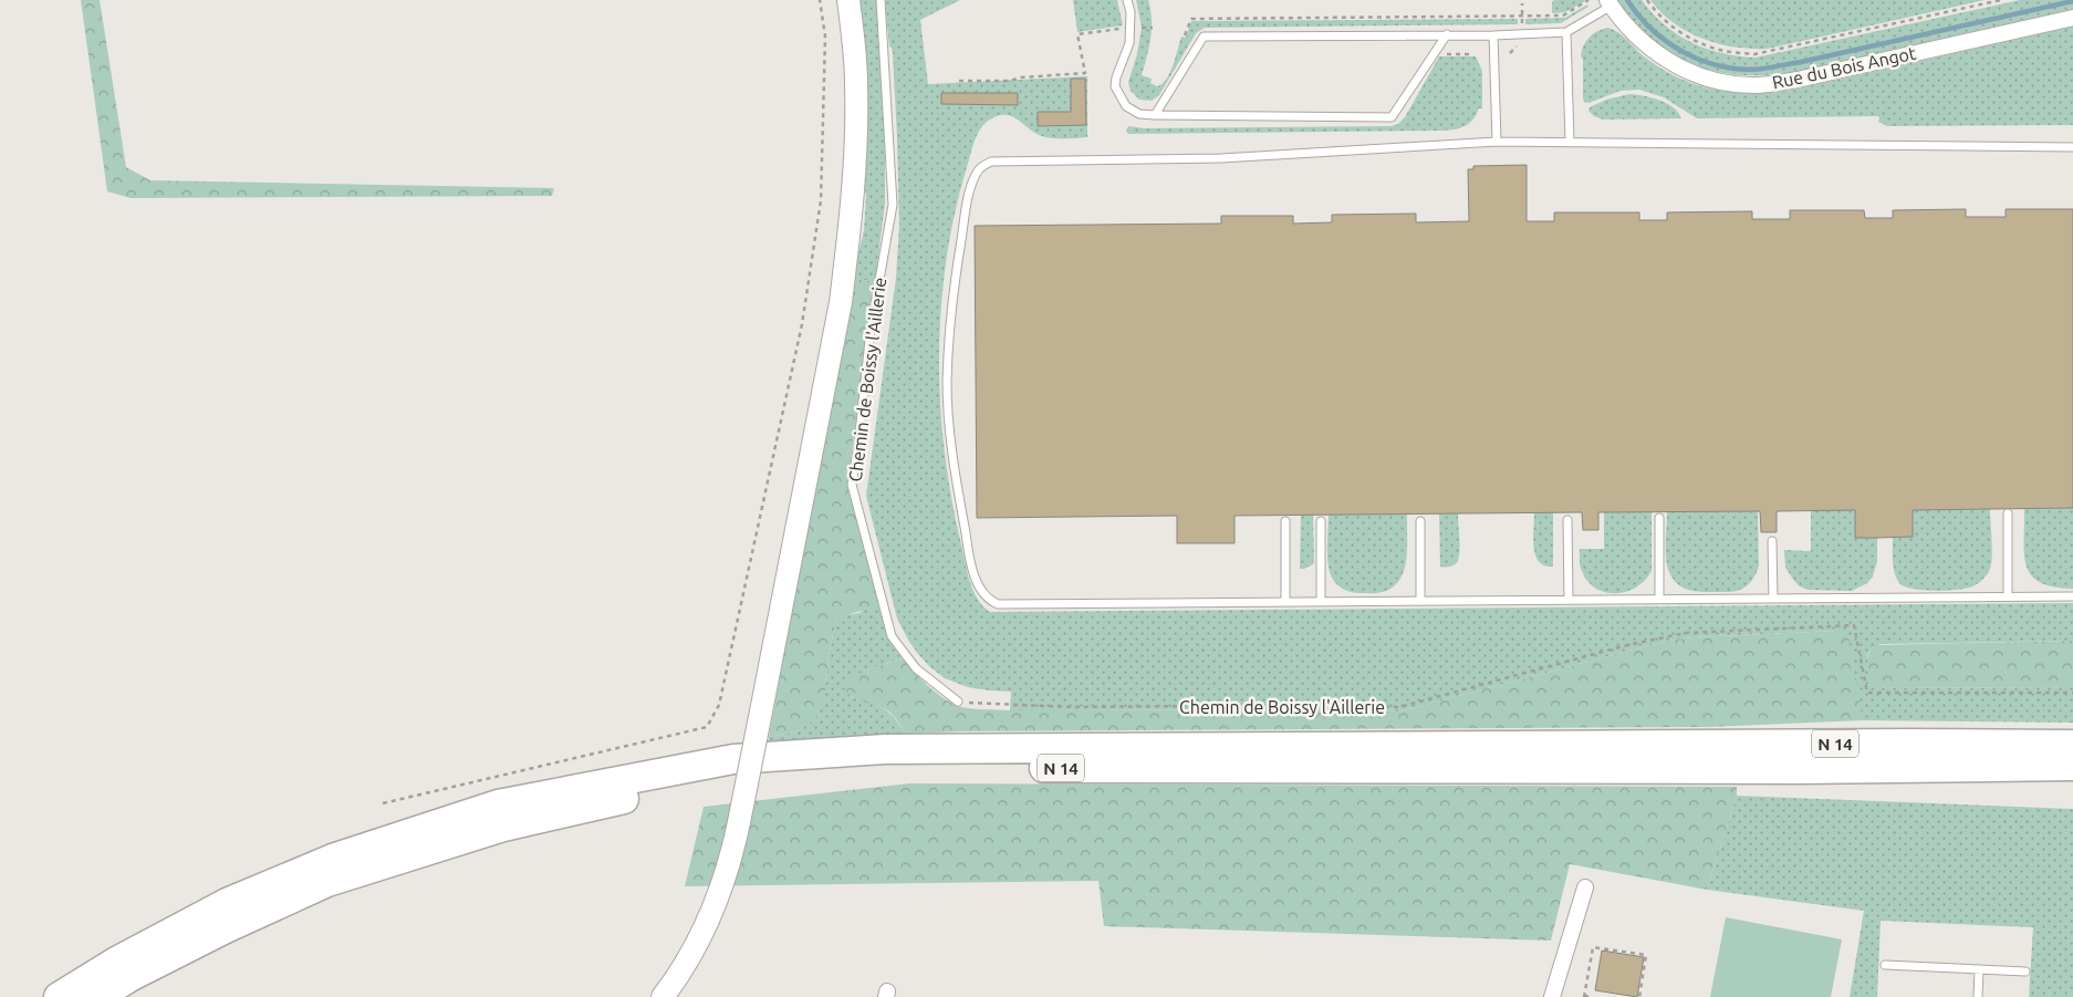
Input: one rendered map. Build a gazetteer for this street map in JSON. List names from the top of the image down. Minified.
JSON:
{"streets":{"highway":["N 14"],"street":["Rue du Bois Angot"],"lane":["Chemin de Boissy l'Aillerie"]}}
